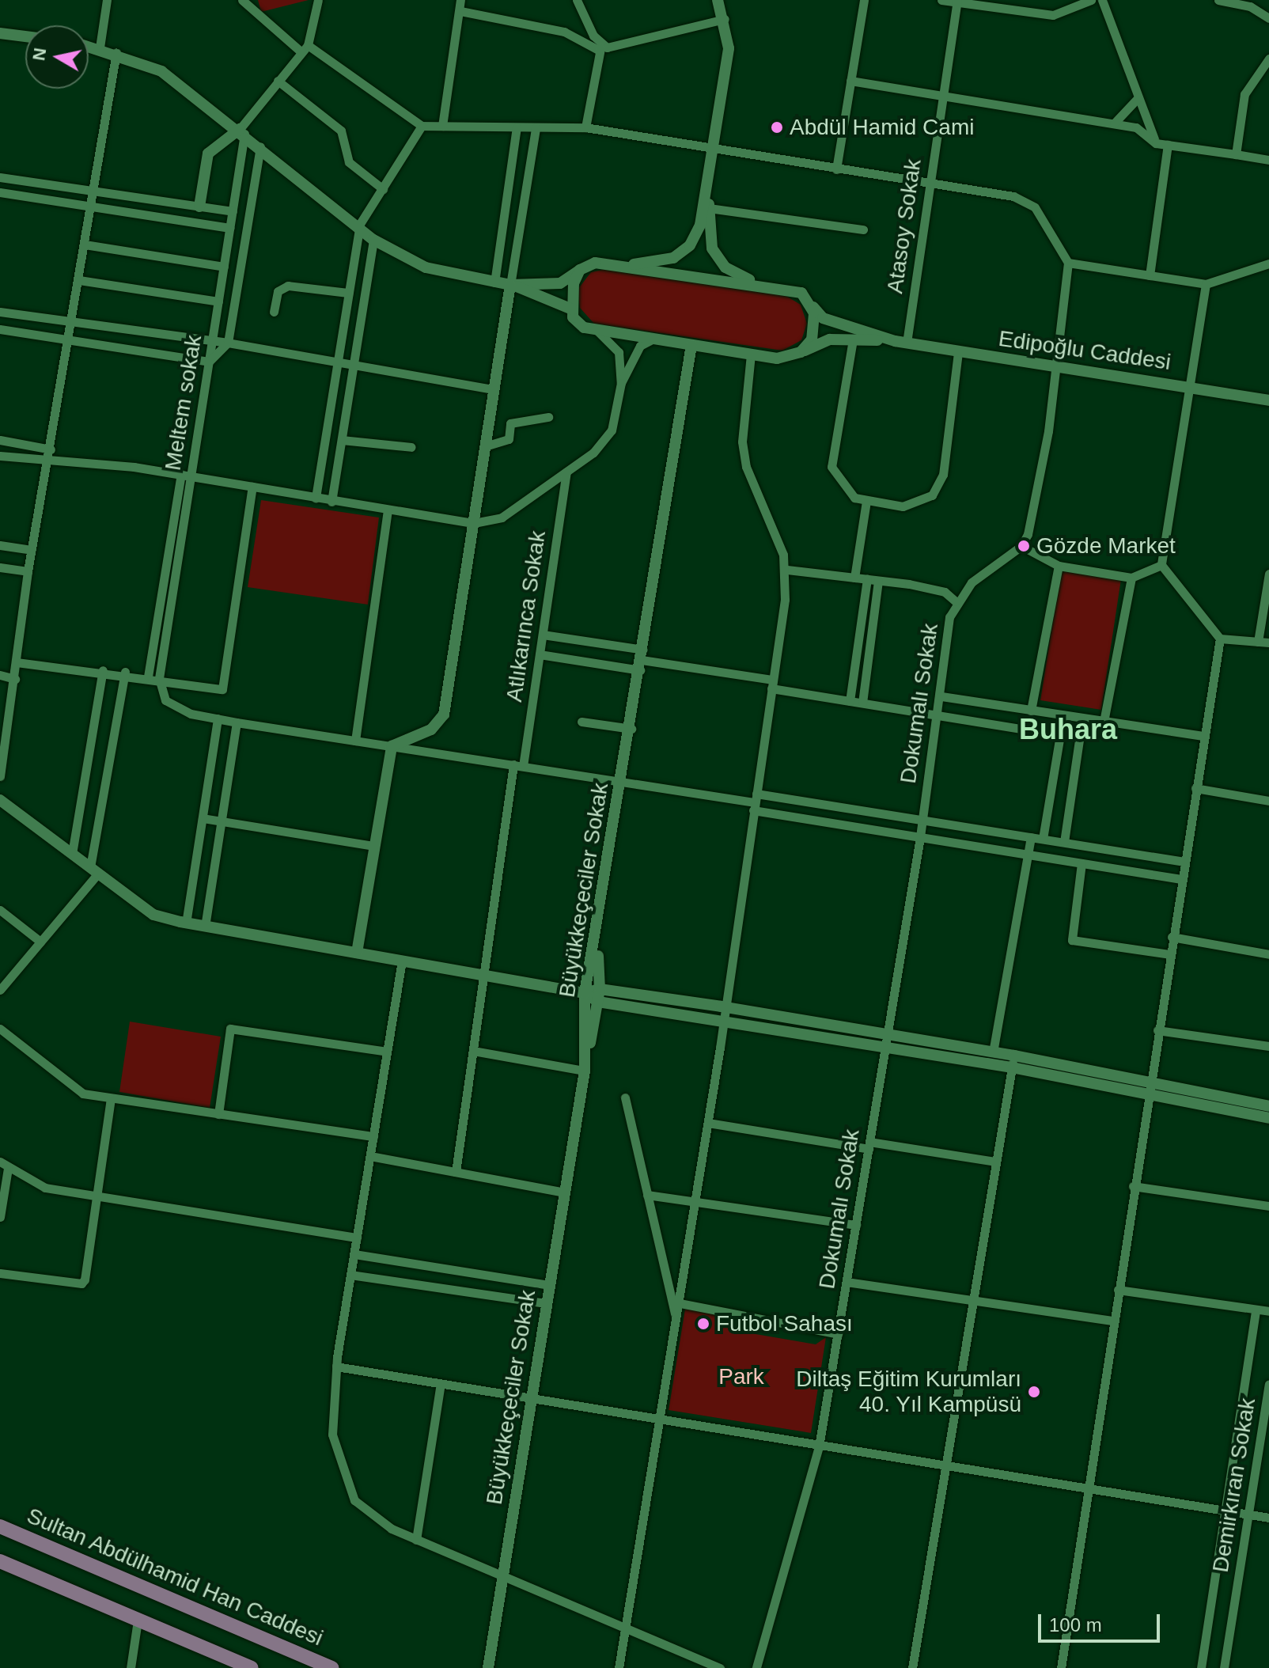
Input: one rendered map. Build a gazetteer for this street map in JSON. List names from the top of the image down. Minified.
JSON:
{"streets":{"main road":["Sultan Abdülhamid Han Caddesi"],"street":["Atasoy Sokak","Edipoğlu Caddesi","Meltem sokak","Atlıkarınca Sokak","Dokumalı Sokak","Büyükkeçeciler Sokak","Demirkıran Sokak"]},"crossings":[["Atasoy Sokak","Edipoğlu Caddesi"],["Edipoğlu Caddesi","Dokumalı Sokak"]],"districts":["Buhara"],"parks":["Park"],"places":["Abdül Hamid Cami","Gözde Market","Futbol Sahası","Diltaş Eğitim Kurumları 40. Yıl Kampüsü"],"scale_bar":"100 m","north":"left"}
